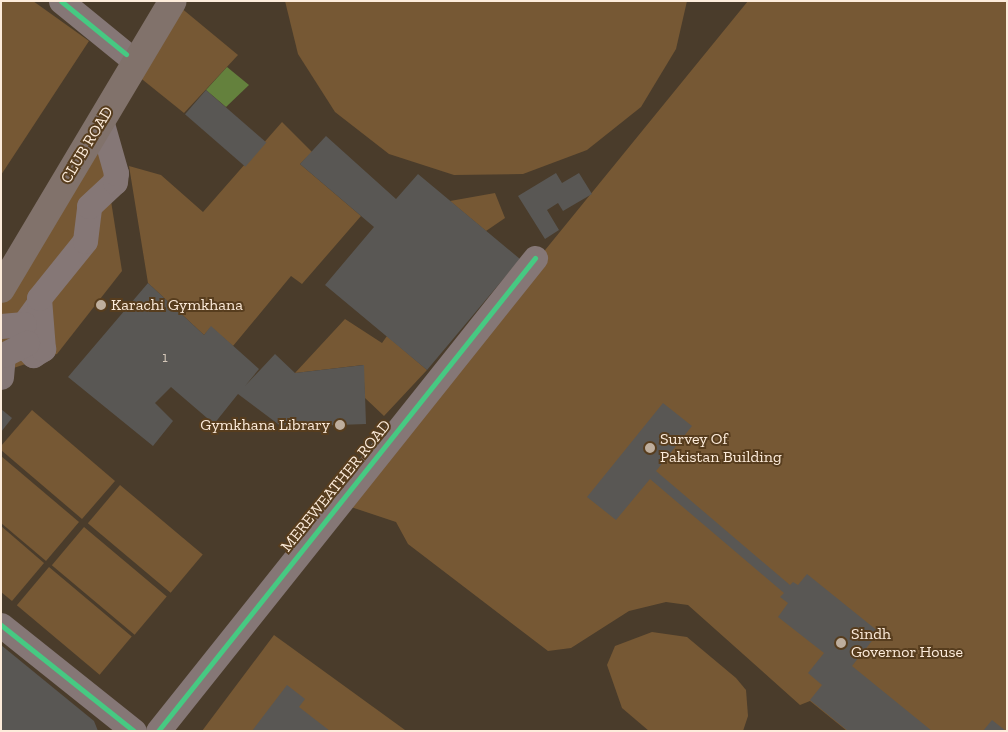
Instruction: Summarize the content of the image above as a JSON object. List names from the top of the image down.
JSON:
{
  "streets": {
    "highway": ["CLUB ROAD"],
    "street": ["MEREWEATHER ROAD"]
  },
  "places": [
    "Karachi Gymkhana",
    "Gymkhana Library",
    "Survey Of Pakistan Building",
    "Sindh Governor House"
  ],
  "house_numbers": ["1"]
}
